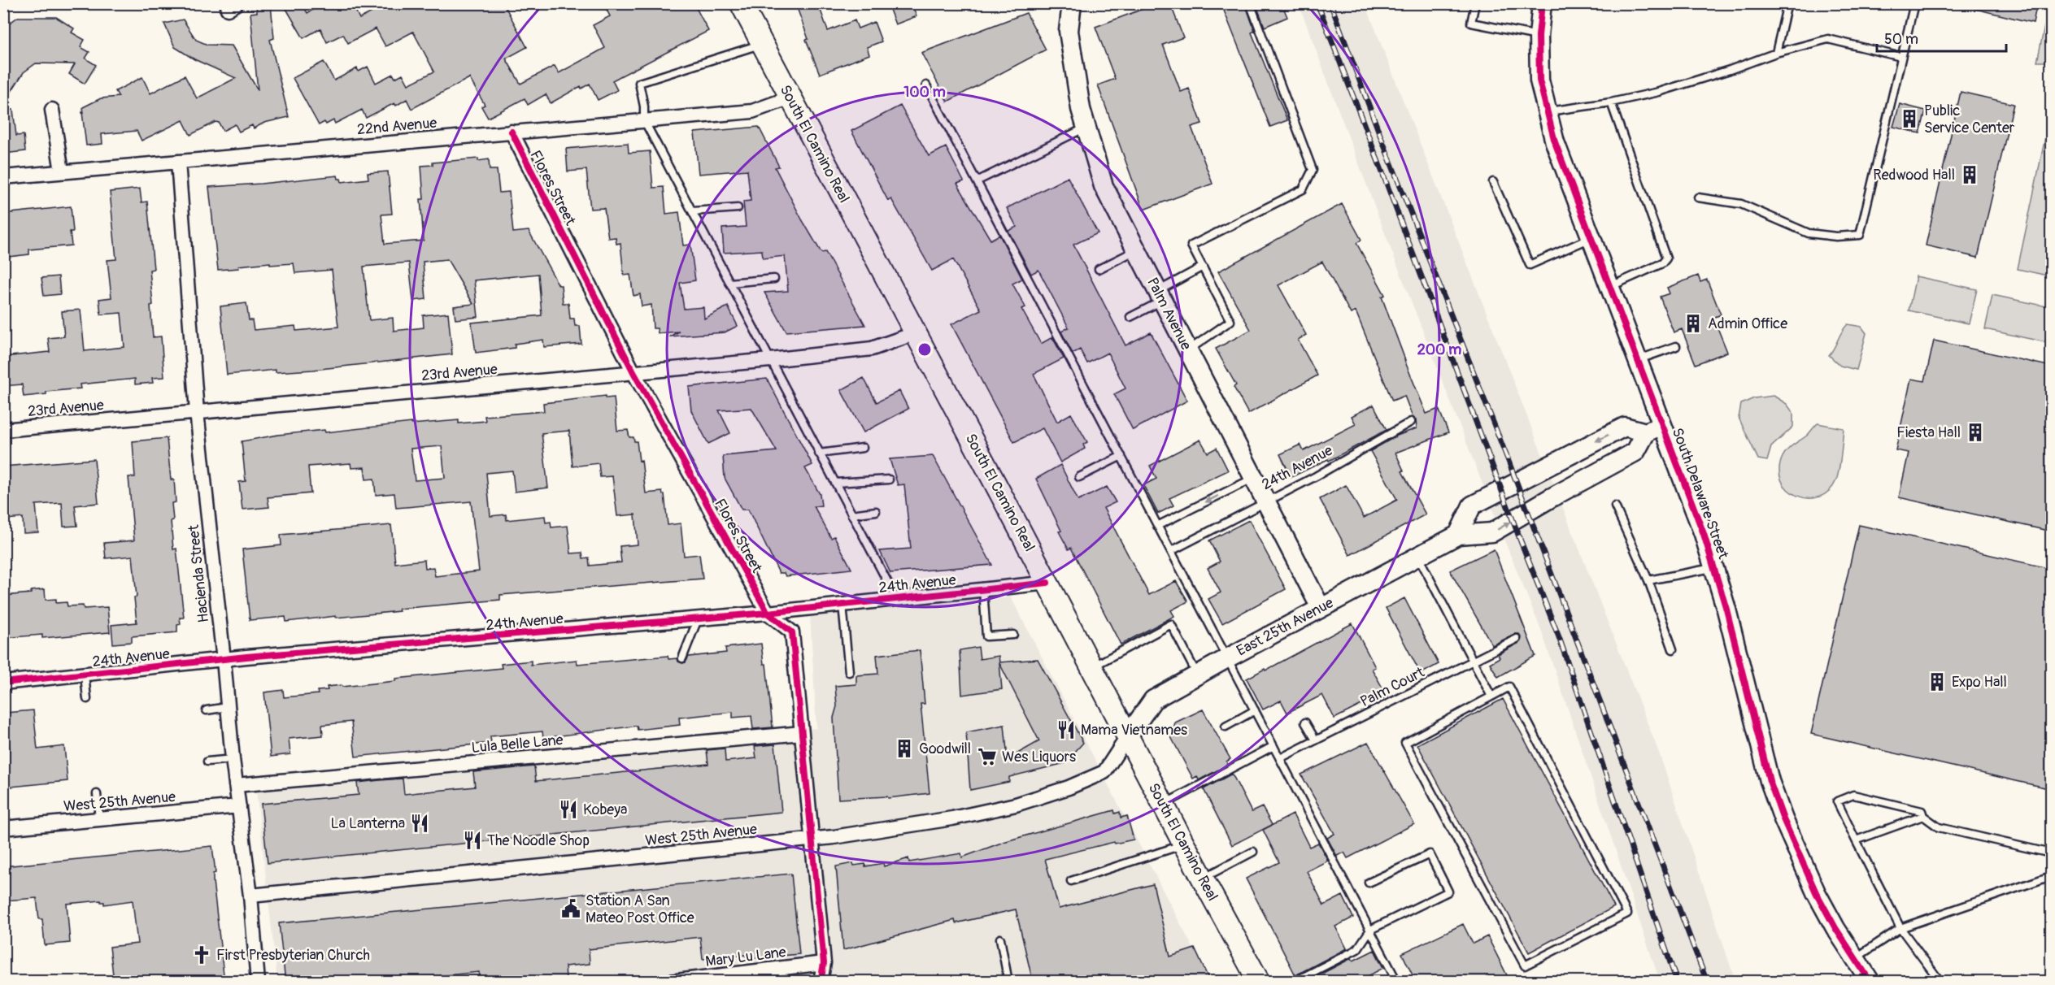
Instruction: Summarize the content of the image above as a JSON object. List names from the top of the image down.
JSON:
{
  "streets": {
    "main road": [
      "South El Camino Real",
      "Palm Avenue",
      "South Delaware Street",
      "East 25th Avenue"
    ],
    "street": [
      "22nd Avenue",
      "Flores Street",
      "23rd Avenue",
      "24th Avenue",
      "Hacienda Street",
      "Lula Belle Lane",
      "West 25th Avenue",
      "Mary Lu Lane"
    ],
    "lane": ["Palm Court"]
  },
  "crossings": [
    ["22nd Avenue", "South El Camino Real"],
    ["22nd Avenue", "Flores Street"],
    ["22nd Avenue", "Hacienda Street"],
    ["South El Camino Real", "23rd Avenue"],
    ["South El Camino Real", "24th Avenue"],
    ["South El Camino Real", "East 25th Avenue"],
    ["South El Camino Real", "West 25th Avenue"],
    ["Flores Street", "23rd Avenue"],
    ["Flores Street", "24th Avenue"],
    ["Flores Street", "Lula Belle Lane"],
    ["Flores Street", "West 25th Avenue"],
    ["Flores Street", "Mary Lu Lane"],
    ["Palm Avenue", "24th Avenue"],
    ["Palm Avenue", "East 25th Avenue"],
    ["23rd Avenue", "Hacienda Street"],
    ["24th Avenue", "Hacienda Street"],
    ["South Delaware Street", "East 25th Avenue"],
    ["Hacienda Street", "Lula Belle Lane"],
    ["Hacienda Street", "West 25th Avenue"],
    ["East 25th Avenue", "West 25th Avenue"]
  ],
  "places": {
    "building": [
      "Public Service Center",
      "Redwood Hall",
      "Admin Office",
      "Fiesta Hall",
      "Expo Hall",
      "Goodwill"
    ],
    "restaurant": [
      "Mama Vietnames",
      "Kobeya",
      "La Lanterna",
      "The Noodle Shop"
    ],
    "supermarket": ["Wes Liquors"],
    "public building": ["Station A San Mateo Post Office"],
    "church": ["First Presbyterian Church"]
  },
  "scale_bar": "50 m",
  "rings": ["100 m", "200 m"]
}
